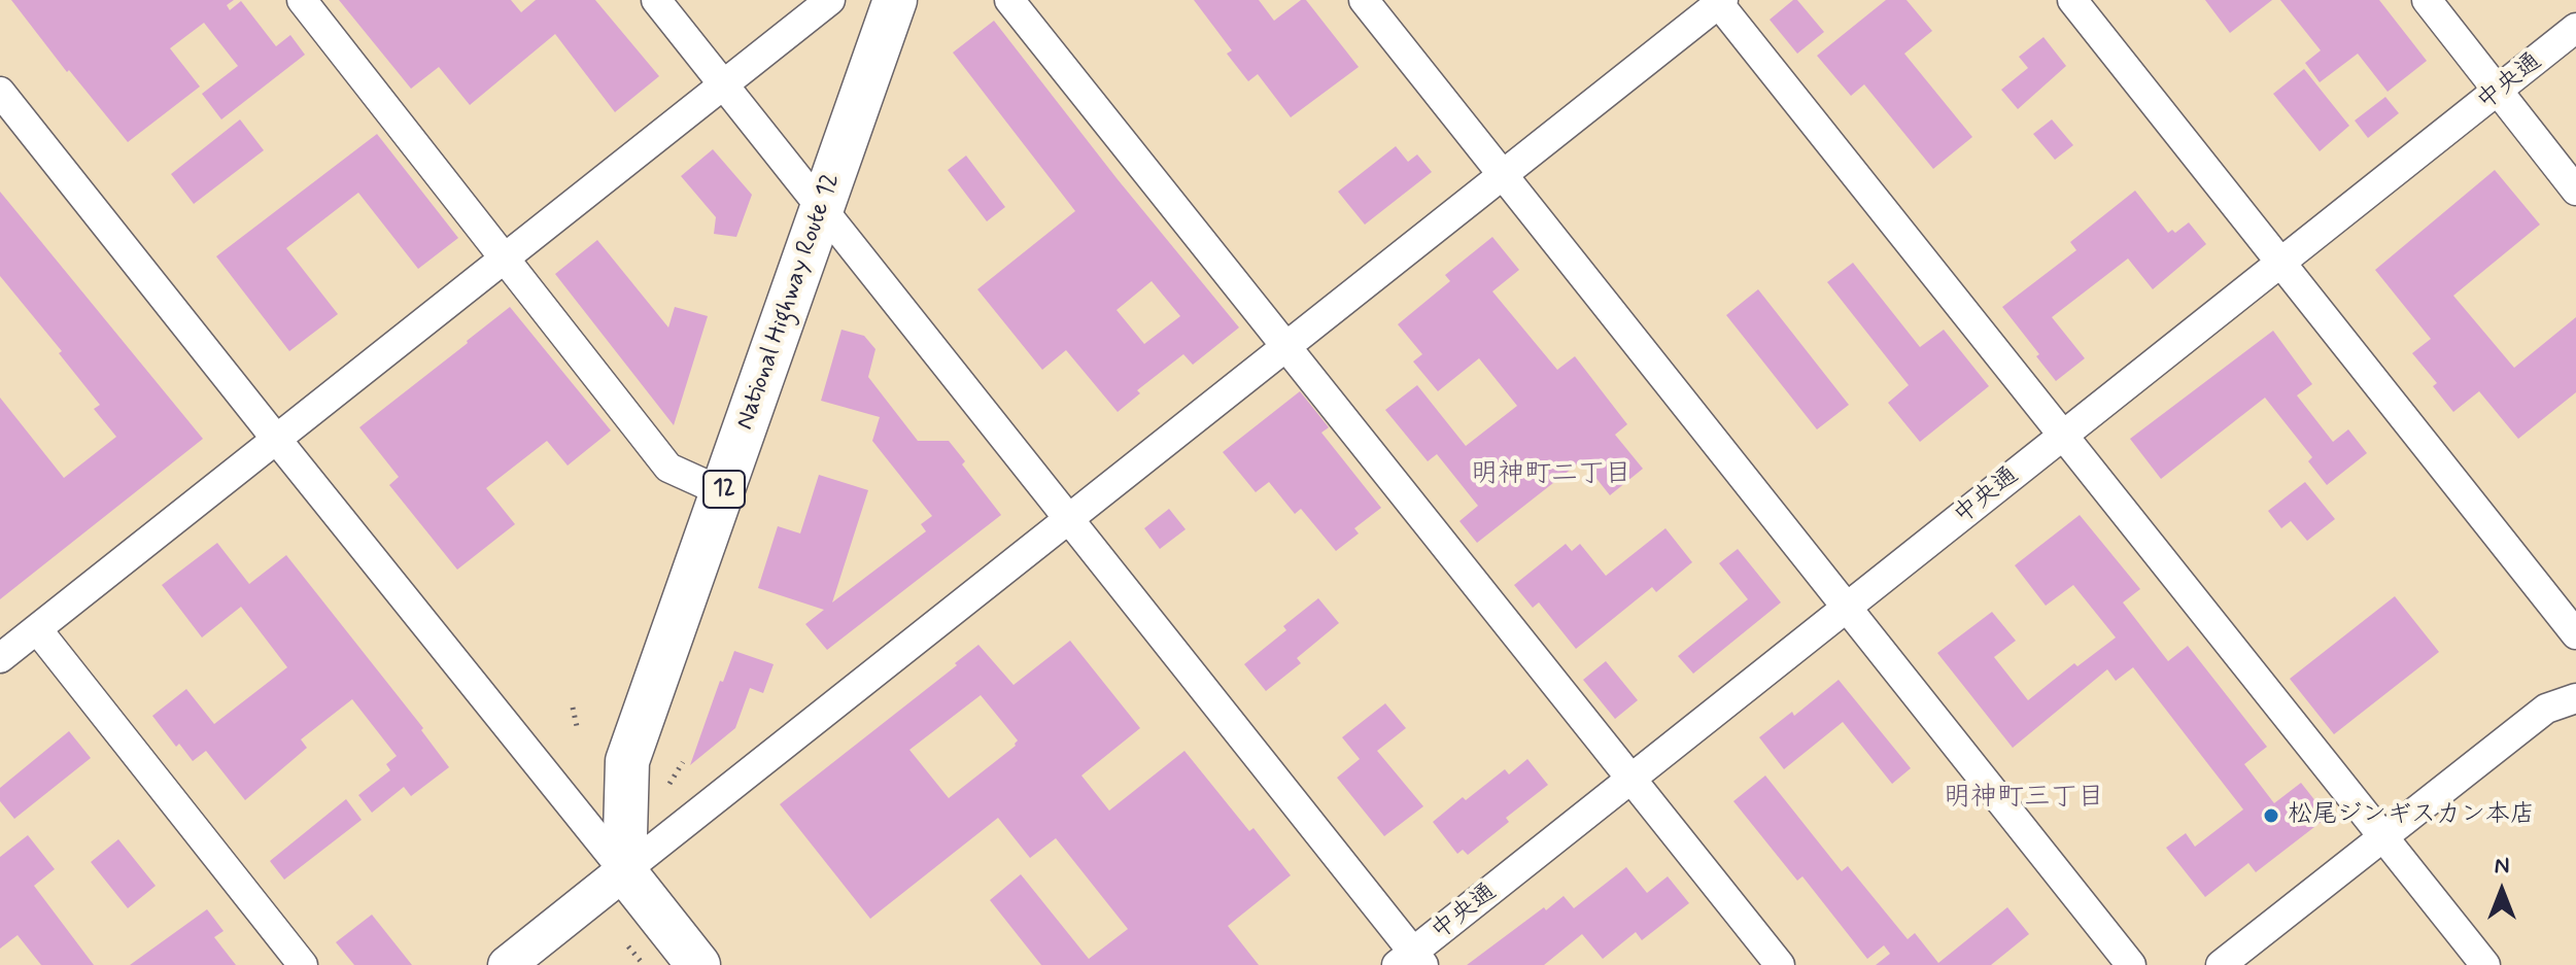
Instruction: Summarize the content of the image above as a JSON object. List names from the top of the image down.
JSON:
{
  "streets": {
    "highway": ["National Highway Route 12", "12"],
    "street": ["中央通"]
  },
  "districts": ["明神町二丁目", "明神町三丁目"],
  "places": ["松尾ジンギスカン本店"],
  "north": "top"
}
